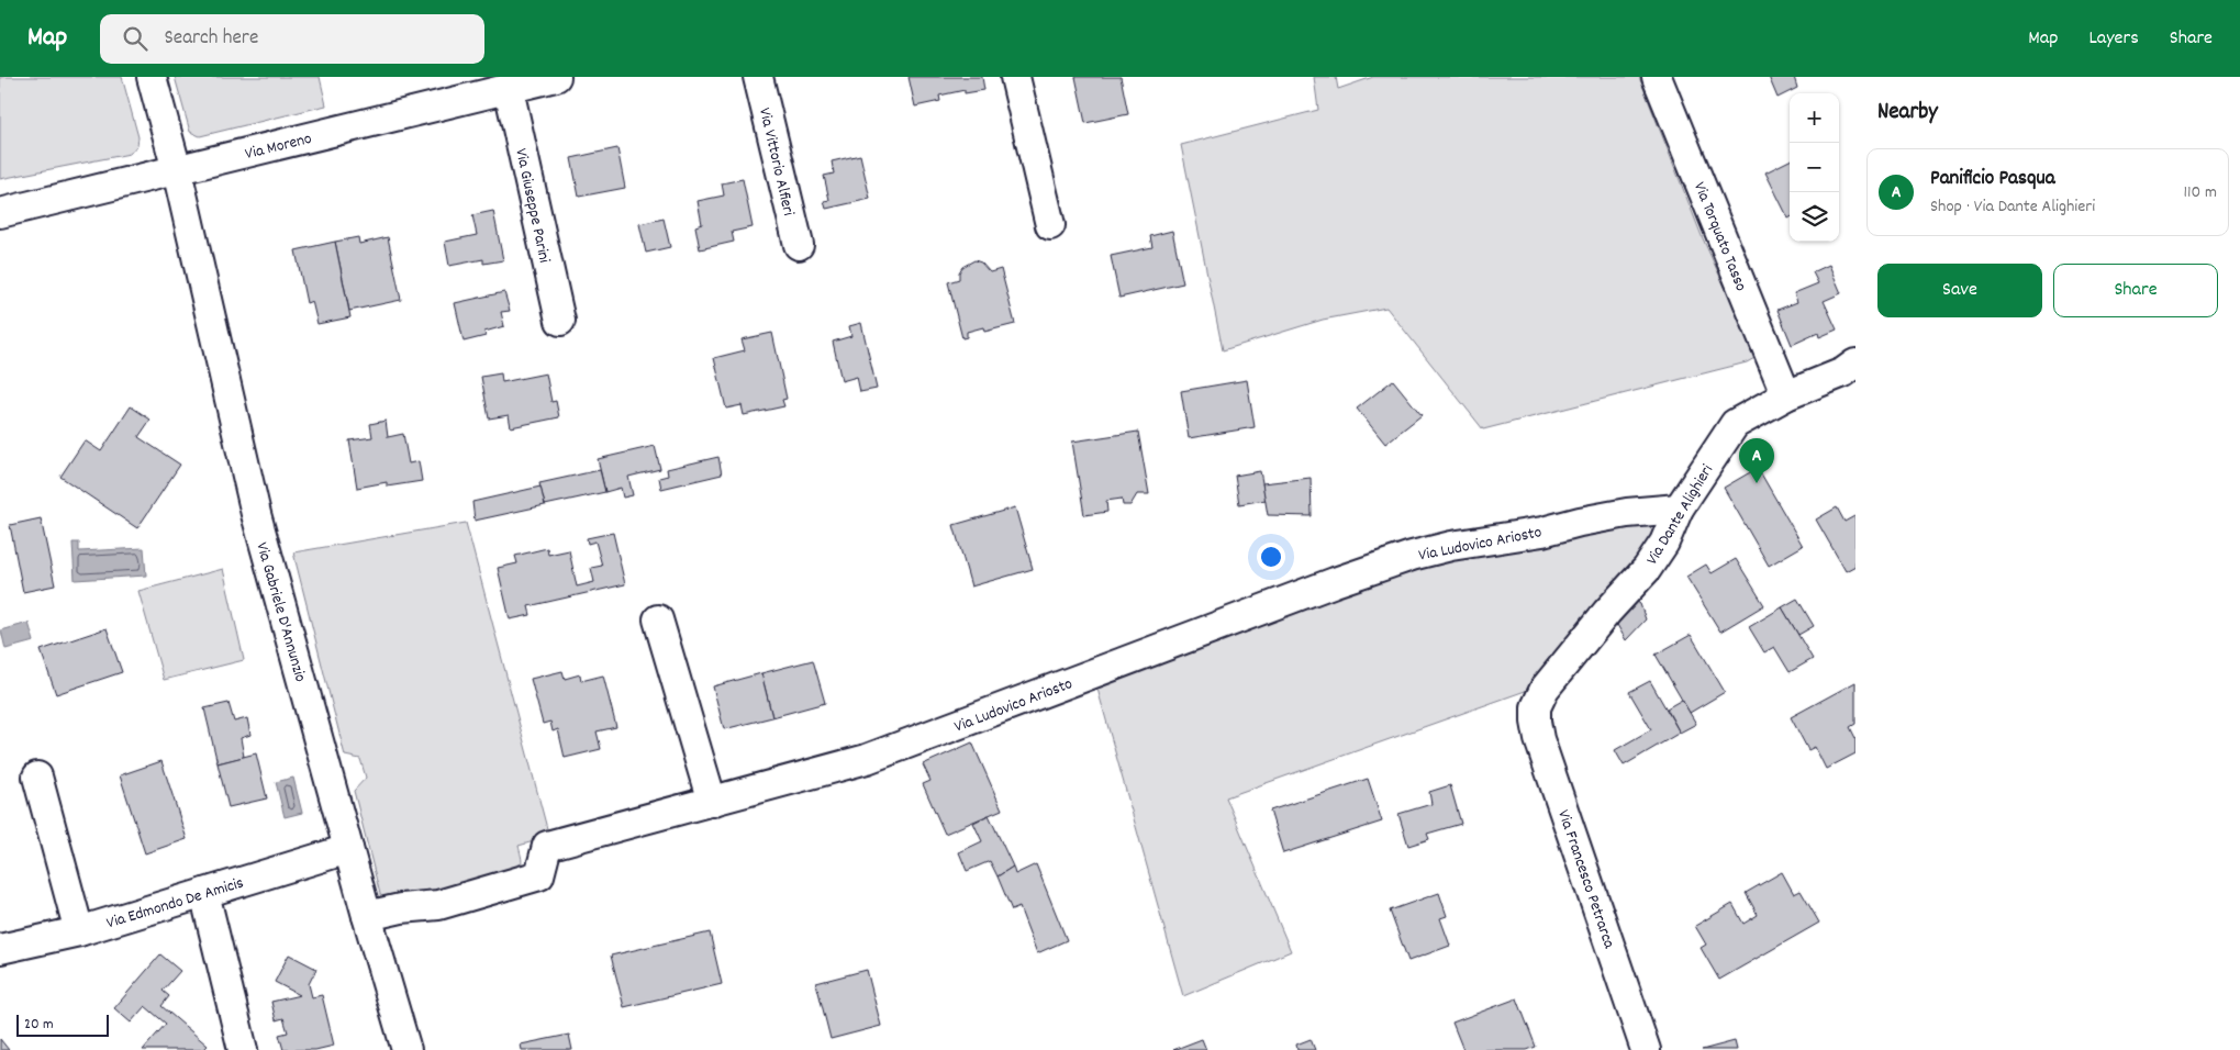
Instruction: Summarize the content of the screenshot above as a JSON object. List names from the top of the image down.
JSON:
{
  "streets": {
    "street": [
      "Via Moreno",
      "Via Vittorio Alfieri",
      "Via Giuseppe Parini",
      "Via Torquato Tasso",
      "Via Dante Alighieri",
      "Via Ludovico Ariosto",
      "Via Gabriele D'Annunzio",
      "Via Francesco Petrarca",
      "Via Edmondo De Amicis"
    ]
  },
  "crossings": [
    ["Via Moreno", "Via Giuseppe Parini"],
    ["Via Moreno", "Via Gabriele D'Annunzio"],
    ["Via Torquato Tasso", "Via Dante Alighieri"],
    ["Via Dante Alighieri", "Via Ludovico Ariosto"],
    ["Via Dante Alighieri", "Via Francesco Petrarca"],
    ["Via Ludovico Ariosto", "Via Gabriele D'Annunzio"],
    ["Via Gabriele D'Annunzio", "Via Edmondo De Amicis"]
  ],
  "scale_bar": "20 m",
  "page": {
    "header": "Map",
    "search": "Search here",
    "nav": ["Map", "Layers", "Share"],
    "heading": "Nearby",
    "map_buttons": ["+", "−"],
    "list": [
      {
        "mark": "A",
        "name": "Panificio Pasqua",
        "note": "Shop · Via Dante Alighieri",
        "value": "110 m"
      }
    ],
    "buttons": ["Save", "Share"],
    "pins": "A",
    "scale": "20 m"
  }
}
